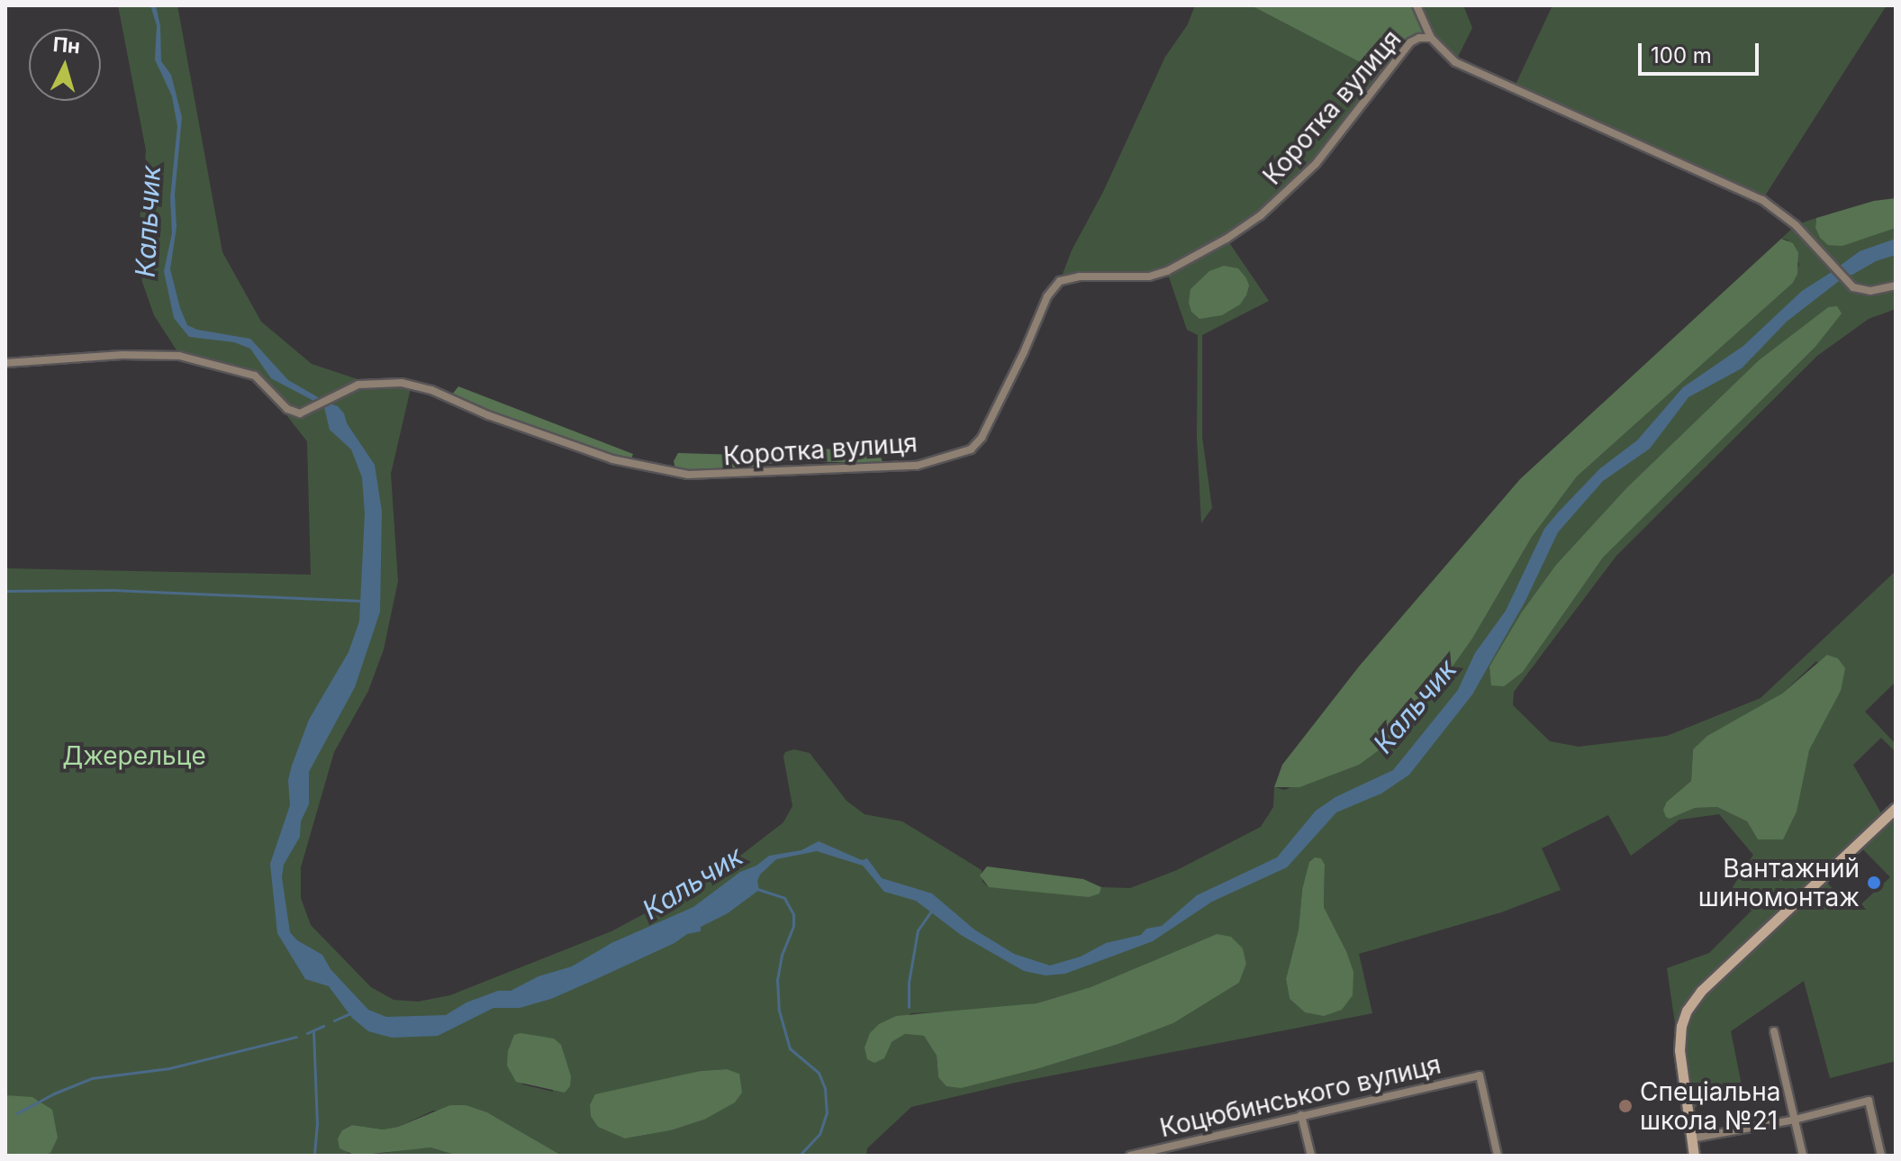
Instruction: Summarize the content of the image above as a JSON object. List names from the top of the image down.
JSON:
{
  "streets": {
    "street": ["Коротка вулиця", "Коцюбинського вулиця"]
  },
  "water": ["Кальчик"],
  "parks": ["Джерельце"],
  "places": ["Вантажний шиномонтаж", "Спеціальна школа №21"],
  "scale_bar": "100 m",
  "north": "top"
}
